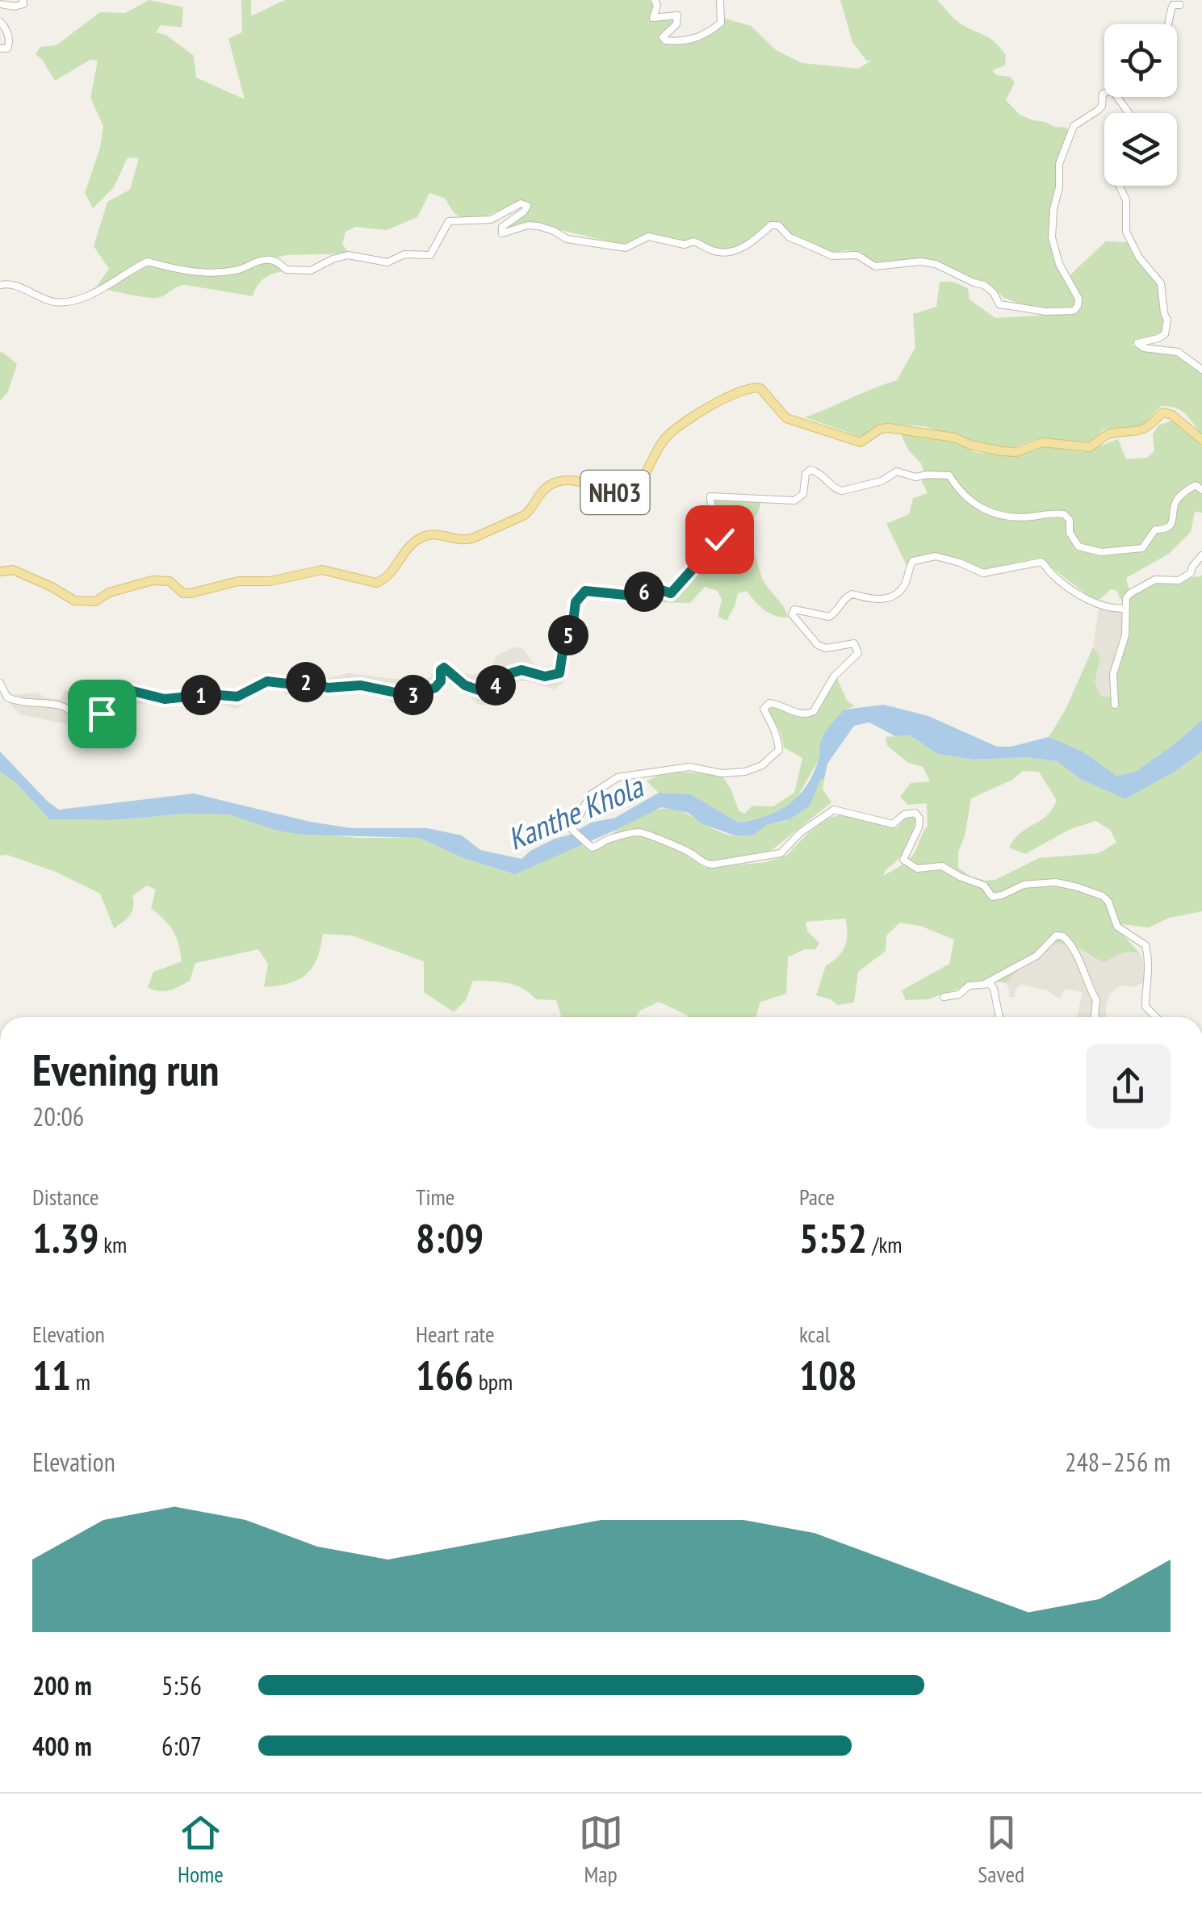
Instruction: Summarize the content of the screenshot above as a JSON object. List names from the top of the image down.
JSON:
{
  "streets": {
    "main road": ["NH03"]
  },
  "water": ["Kanthe Khola"],
  "page": {
    "pins": [
      "6",
      "5",
      "2",
      "4",
      "1",
      "3"
    ],
    "heading": ["Evening run", "20:06"],
    "stats": [
      ["Distance", "1.39 km"],
      ["Time", "8:09"],
      ["Pace", "5:52 /km"],
      ["Elevation", "11 m"],
      ["Heart rate", "166 bpm"],
      ["kcal", "108"]
    ],
    "chart": ["Elevation", "248–256 m"],
    "list": [
      {
        "name": "200 m",
        "note": "5:56"
      },
      {
        "name": "400 m",
        "note": "6:07"
      }
    ],
    "tabs": ["Home", "Map", "Saved"]
  }
}
